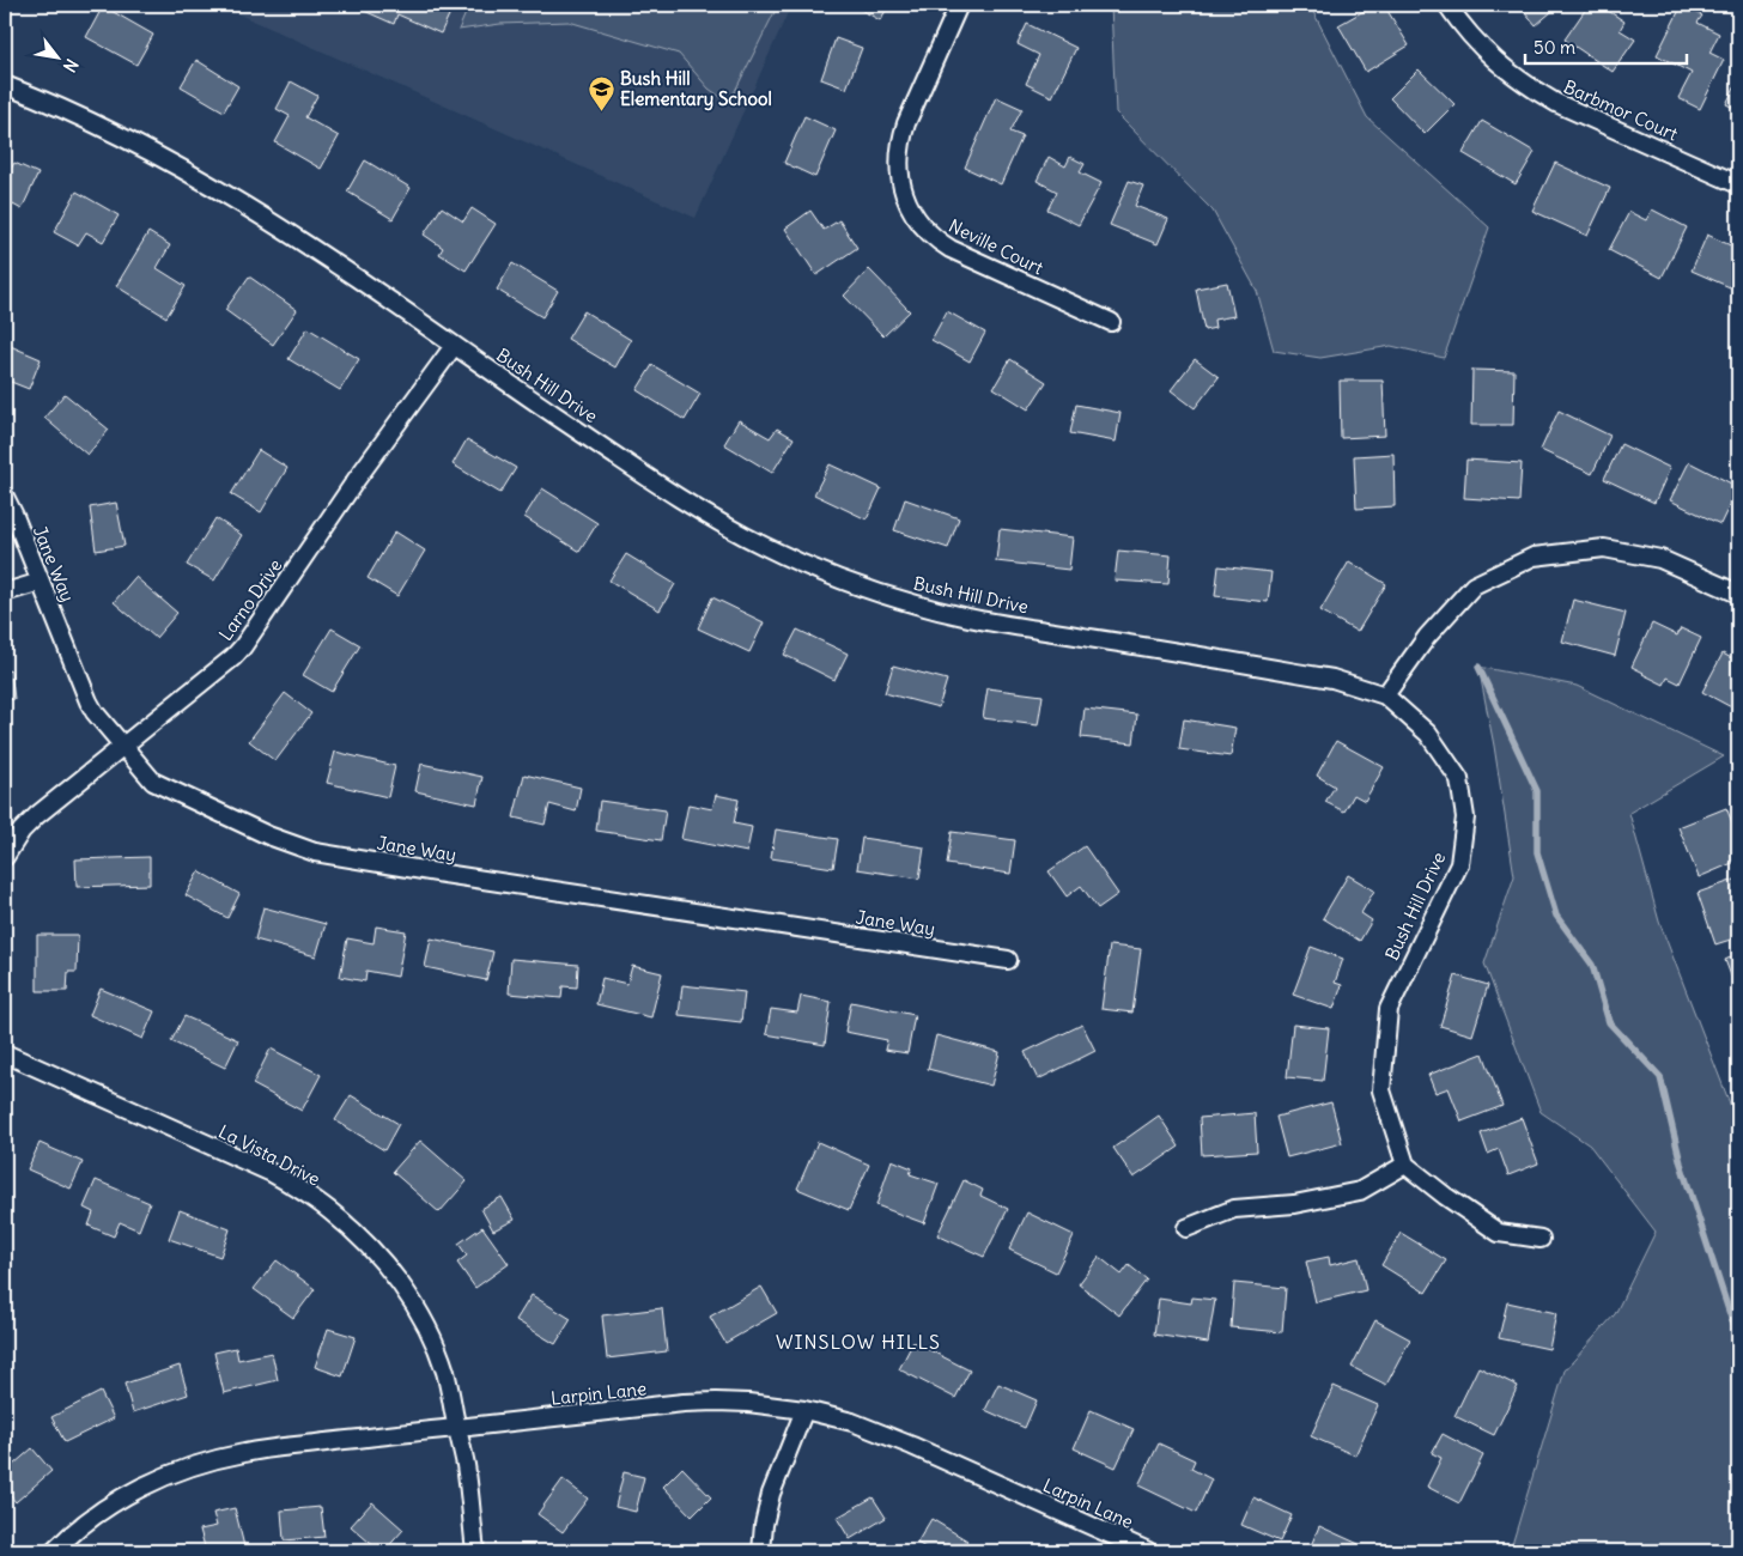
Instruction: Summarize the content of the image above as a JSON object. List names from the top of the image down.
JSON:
{
  "streets": {
    "street": [
      "Barbmor Court",
      "Neville Court",
      "Bush Hill Drive",
      "Jane Way",
      "Larno Drive",
      "La Vista Drive",
      "Larpin Lane"
    ]
  },
  "crossings": [
    ["Bush Hill Drive", "Larno Drive"],
    ["Jane Way", "Larno Drive"],
    ["La Vista Drive", "Larpin Lane"]
  ],
  "districts": ["WINSLOW HILLS"],
  "places": {
    "school or university": ["Bush Hill Elementary School"]
  },
  "scale_bar": "50 m",
  "north": "bottom right"
}
